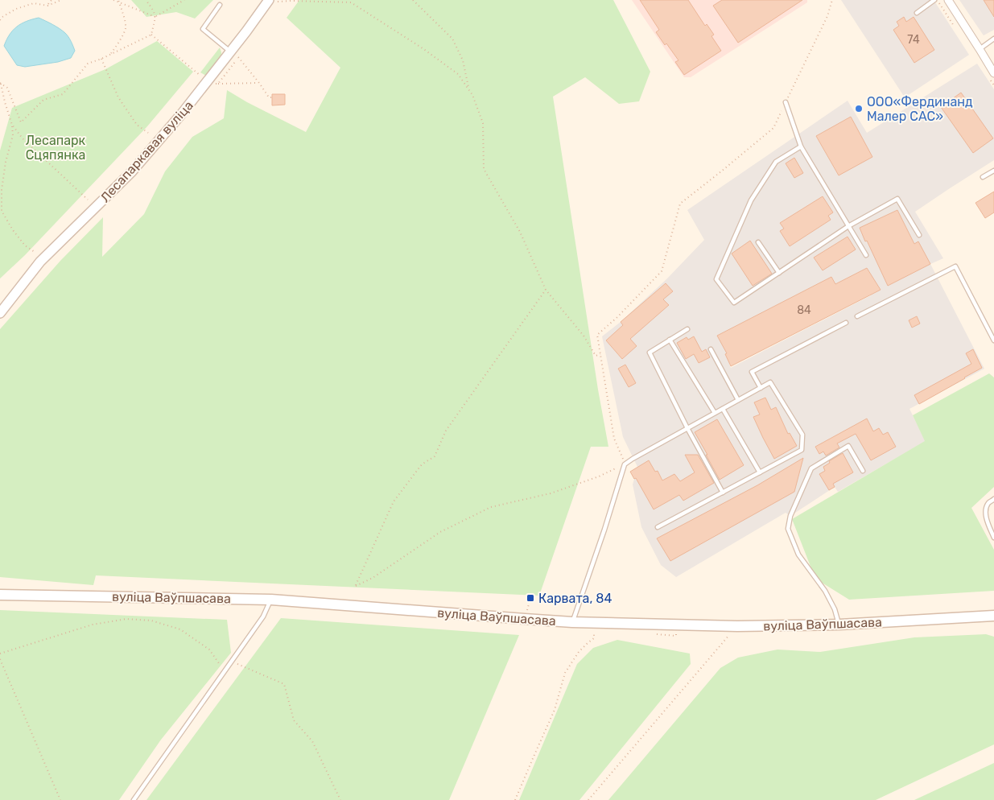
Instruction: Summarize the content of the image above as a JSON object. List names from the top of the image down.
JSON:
{
  "streets": {
    "main road": ["вуліца Ваўпшасава"],
    "street": ["Лесапаркавая вуліца"]
  },
  "parks": ["Лесапарк Сцяпянка"],
  "places": {
    "other": ["ООО«Фердинанд Малер САС»"],
    "transit": ["Карвата, 84"]
  },
  "house_numbers": ["74", "84"]
}
